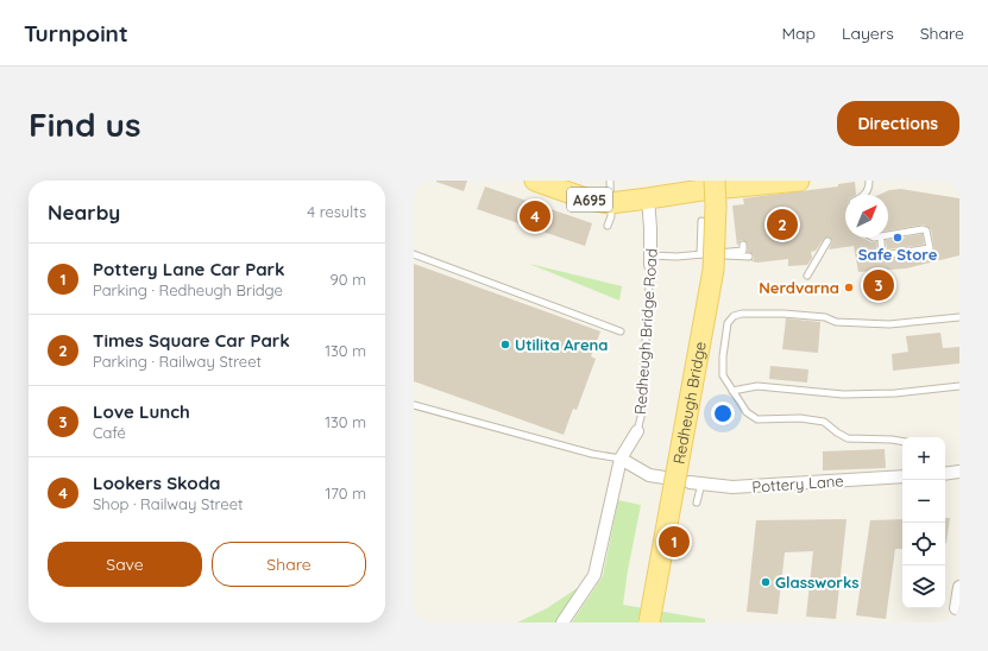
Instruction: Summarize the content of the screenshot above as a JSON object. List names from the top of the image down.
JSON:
{
  "streets": {
    "main road": ["A695", "Redheugh Bridge"],
    "street": ["Redheugh Bridge Road", "Pottery Lane"]
  },
  "crossings": [
    ["A695", "Redheugh Bridge Road"]
  ],
  "places": [
    "Safe Store",
    "Nerdvarna",
    "Utilita Arena",
    "Glassworks"
  ],
  "north": "top right",
  "page": {
    "header": "Turnpoint",
    "nav": ["Map", "Layers", "Share"],
    "buttons": [
      "Directions",
      ["Save", "Share"]
    ],
    "title": "Find us",
    "heading": ["Nearby", "4 results"],
    "pins": [
      "4",
      "2",
      "3",
      "1"
    ],
    "list": [
      {
        "mark": "1",
        "name": "Pottery Lane Car Park",
        "note": "Parking · Redheugh Bridge",
        "value": "90 m"
      },
      {
        "mark": "2",
        "name": "Times Square Car Park",
        "note": "Parking · Railway Street",
        "value": "130 m"
      },
      {
        "mark": "3",
        "name": "Love Lunch",
        "note": "Café",
        "value": "130 m"
      },
      {
        "mark": "4",
        "name": "Lookers Skoda",
        "note": "Shop · Railway Street",
        "value": "170 m"
      }
    ],
    "map_buttons": ["+", "−"]
  }
}
